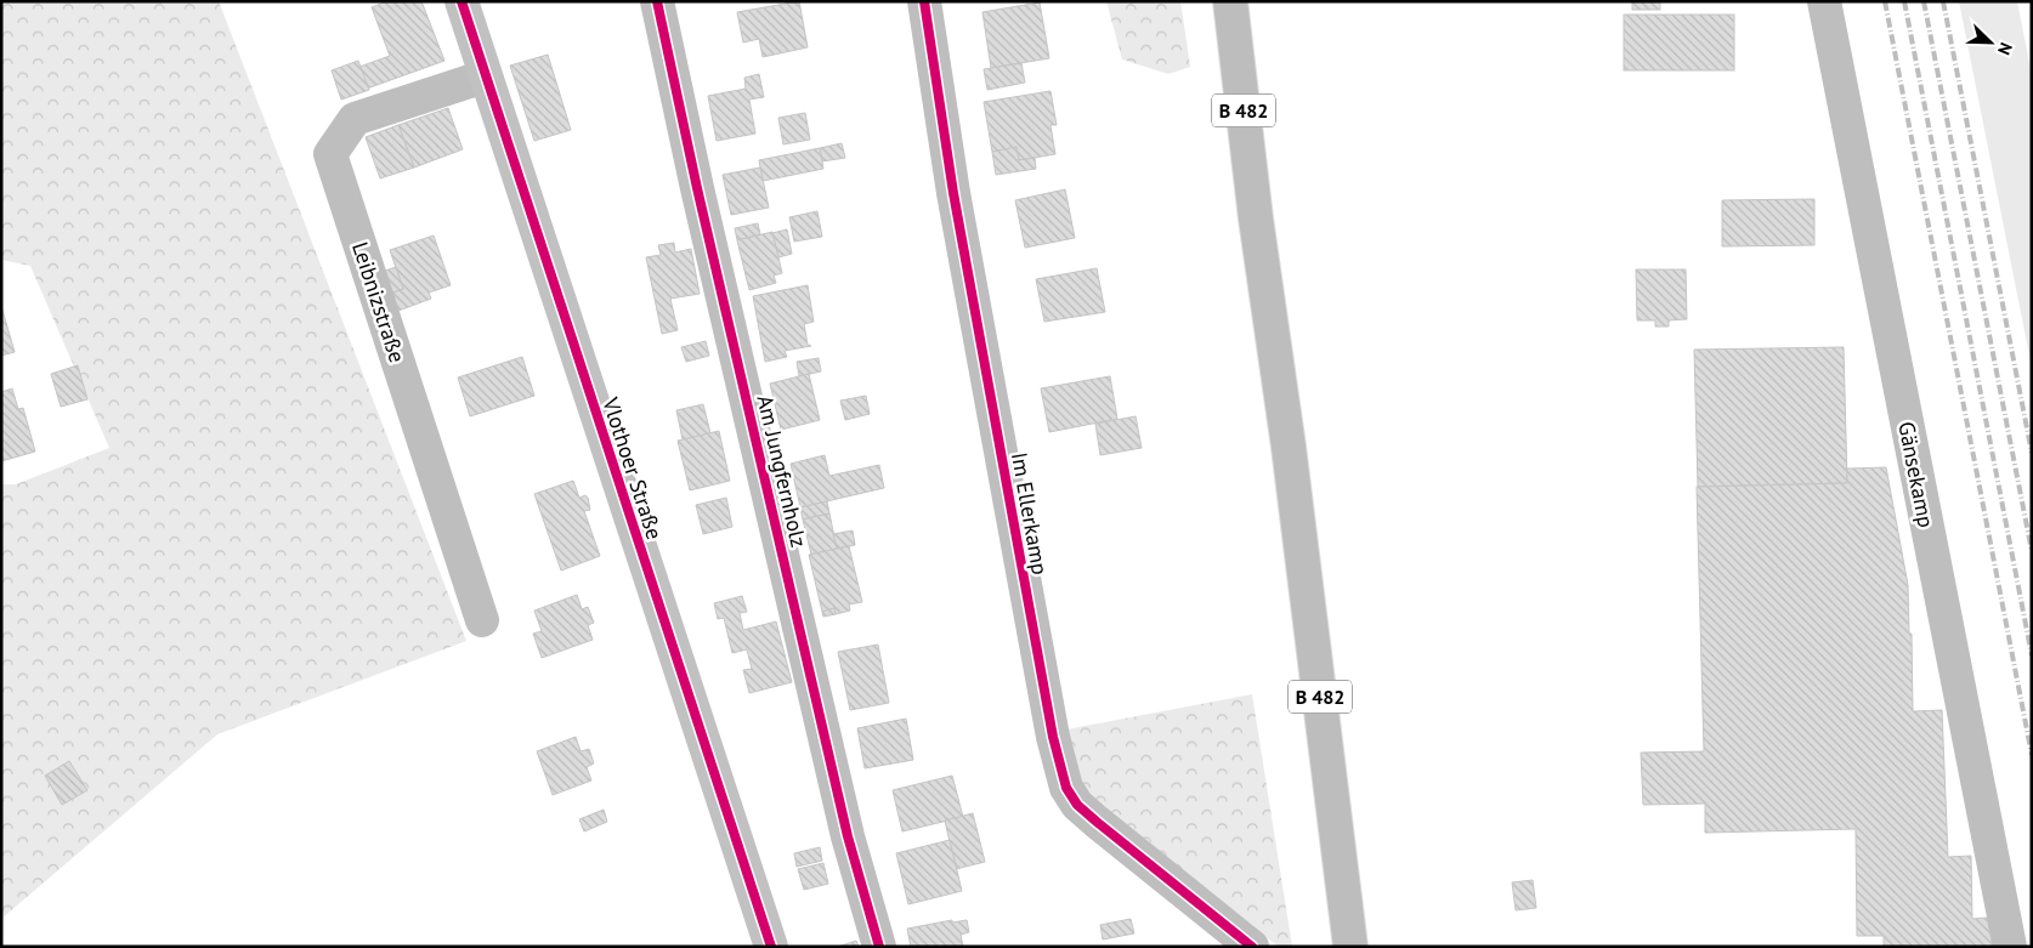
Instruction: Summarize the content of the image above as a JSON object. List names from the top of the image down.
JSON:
{
  "streets": {
    "main road": ["B 482"],
    "street": [
      "Leibnizstraße",
      "Vlothoer Straße",
      "Am Jungfernholz",
      "Gänsekamp",
      "Im Ellerkamp"
    ]
  },
  "crossings": [
    ["Leibnizstraße", "Vlothoer Straße"]
  ],
  "north": "bottom right"
}
